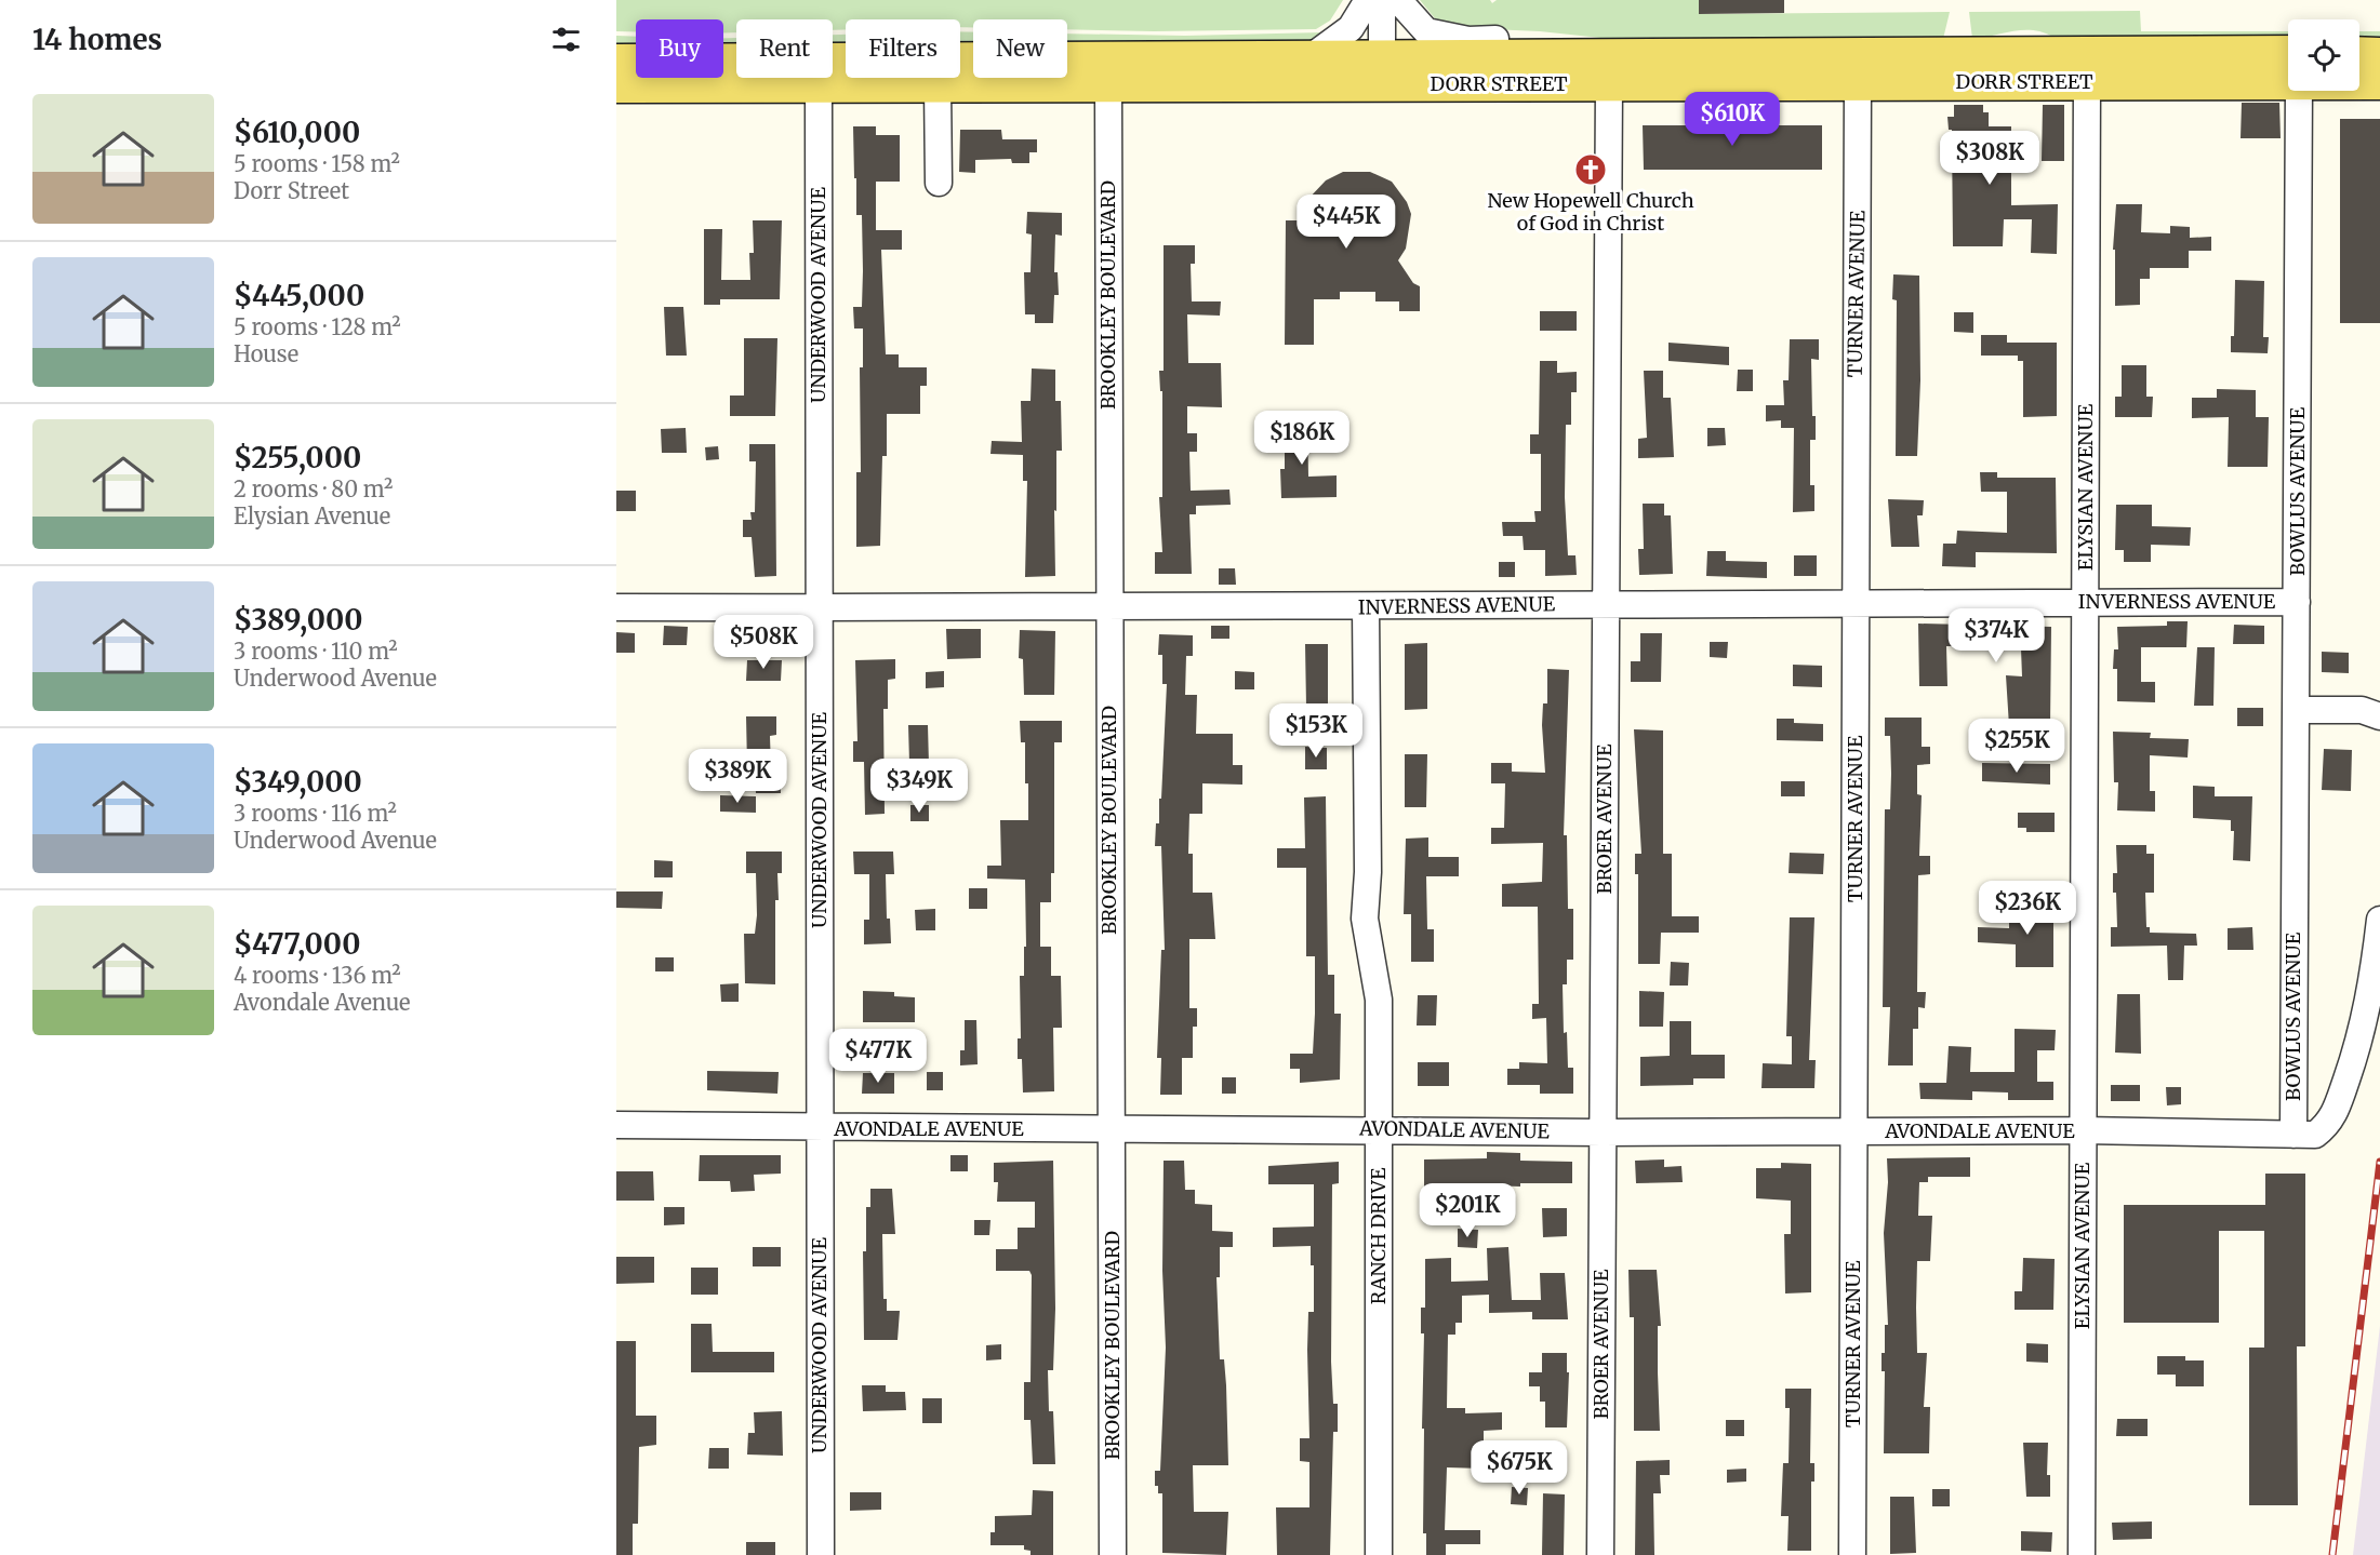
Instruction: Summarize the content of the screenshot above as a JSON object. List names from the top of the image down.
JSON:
{
  "streets": {
    "main road": ["DORR STREET"],
    "street": [
      "TURNER AVENUE",
      "UNDERWOOD AVENUE",
      "BROOKLEY BOULEVARD",
      "ELYSIAN AVENUE",
      "BOWLUS AVENUE",
      "INVERNESS AVENUE",
      "BROER AVENUE",
      "AVONDALE AVENUE",
      "RANCH DRIVE"
    ]
  },
  "crossings": [
    ["DORR STREET", "TURNER AVENUE"],
    ["DORR STREET", "UNDERWOOD AVENUE"],
    ["DORR STREET", "BROOKLEY BOULEVARD"],
    ["DORR STREET", "ELYSIAN AVENUE"],
    ["DORR STREET", "BROER AVENUE"],
    ["TURNER AVENUE", "INVERNESS AVENUE"],
    ["TURNER AVENUE", "AVONDALE AVENUE"],
    ["UNDERWOOD AVENUE", "INVERNESS AVENUE"],
    ["UNDERWOOD AVENUE", "AVONDALE AVENUE"],
    ["BROOKLEY BOULEVARD", "INVERNESS AVENUE"],
    ["BROOKLEY BOULEVARD", "AVONDALE AVENUE"],
    ["ELYSIAN AVENUE", "INVERNESS AVENUE"],
    ["ELYSIAN AVENUE", "AVONDALE AVENUE"],
    ["BOWLUS AVENUE", "INVERNESS AVENUE"],
    ["BOWLUS AVENUE", "AVONDALE AVENUE"],
    ["INVERNESS AVENUE", "BROER AVENUE"],
    ["INVERNESS AVENUE", "RANCH DRIVE"],
    ["BROER AVENUE", "AVONDALE AVENUE"],
    ["AVONDALE AVENUE", "RANCH DRIVE"]
  ],
  "places": {
    "church": ["New Hopewell Church of God in Christ"]
  },
  "page": {
    "heading": "14 homes",
    "chip": [
      "Buy",
      "Rent",
      "Filters",
      "New"
    ],
    "list": [
      {
        "name": "$610,000",
        "note": "5 rooms · 158 m² · Dorr Street"
      },
      {
        "name": "$445,000",
        "note": "5 rooms · 128 m² · House"
      },
      {
        "name": "$255,000",
        "note": "2 rooms · 80 m² · Elysian Avenue"
      },
      {
        "name": "$389,000",
        "note": "3 rooms · 110 m² · Underwood Avenue"
      },
      {
        "name": "$349,000",
        "note": "3 rooms · 116 m² · Underwood Avenue"
      },
      {
        "name": "$477,000",
        "note": "4 rooms · 136 m² · Avondale Avenue"
      }
    ],
    "price": [
      "$610K",
      "$308K",
      "$445K",
      "$186K",
      "$374K",
      "$508K",
      "$153K",
      "$255K",
      "$389K",
      "$349K",
      "$236K",
      "$477K",
      "$201K",
      "$675K"
    ]
  }
}
